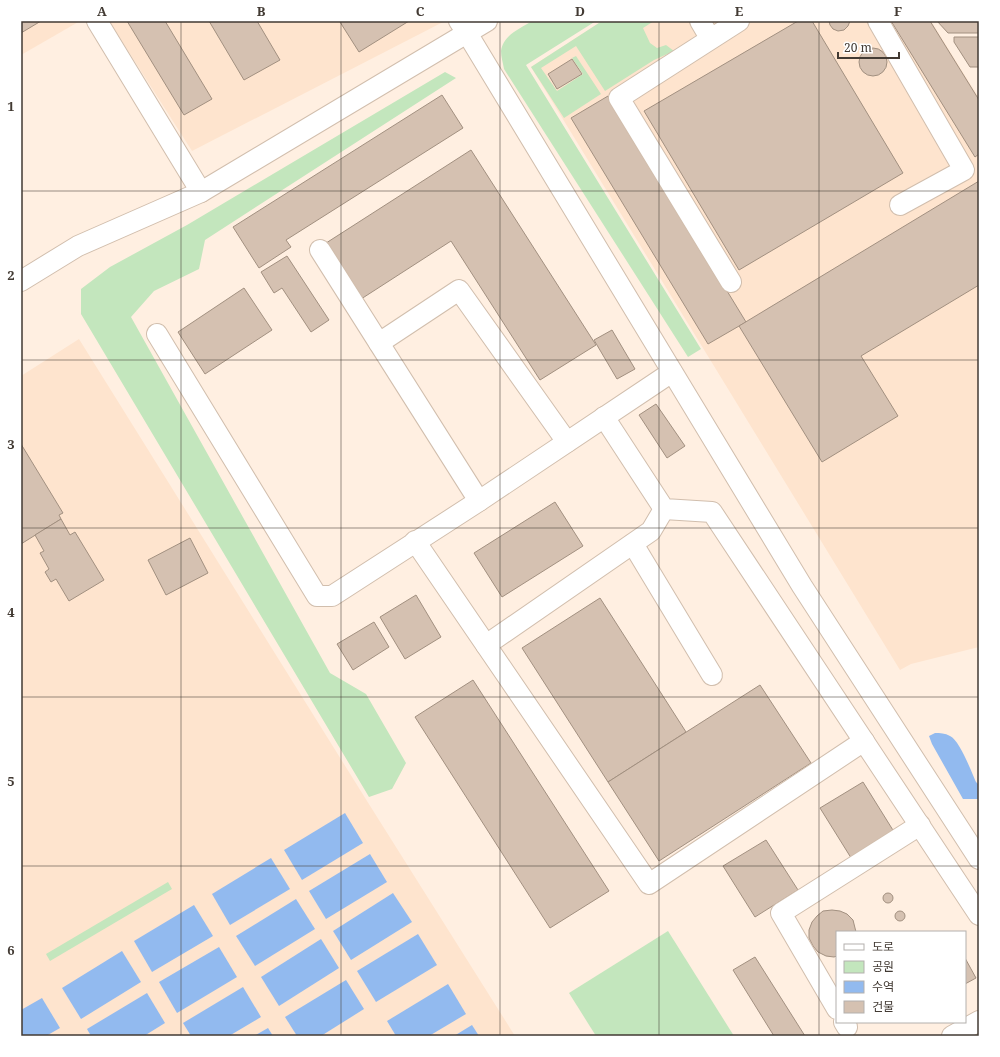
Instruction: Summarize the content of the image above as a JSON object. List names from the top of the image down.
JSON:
{
  "legend": [
    "도로",
    "공원",
    "수역",
    "건물"
  ],
  "scale_bar": "20 m",
  "grid": {
    "columns": [
      "A",
      "B",
      "C",
      "D",
      "E",
      "F"
    ],
    "rows": [
      "1",
      "2",
      "3",
      "4",
      "5",
      "6"
    ]
  }
}
